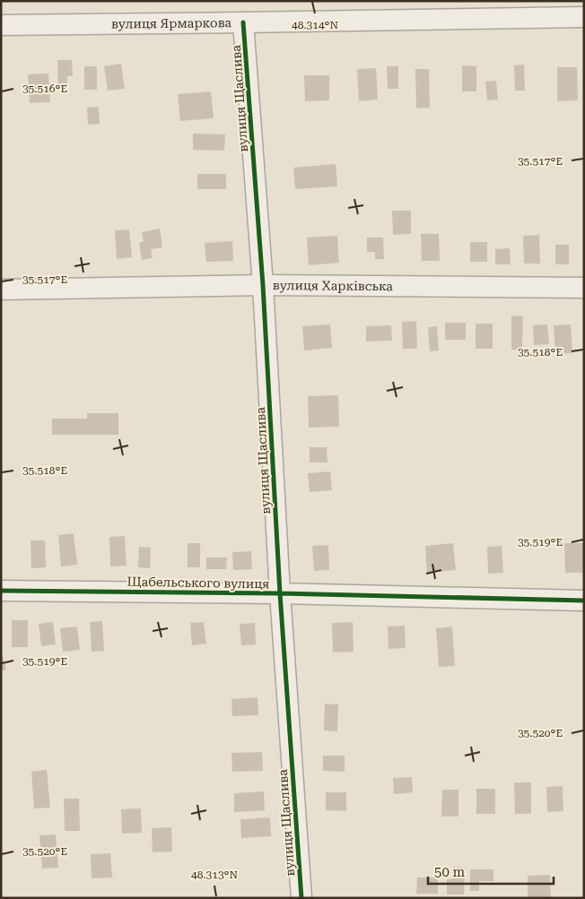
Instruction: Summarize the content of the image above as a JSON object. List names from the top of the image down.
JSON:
{
  "streets": {
    "street": [
      "вулиця Ярмаркова",
      "вулиця Щаслива",
      "вулиця Харківська",
      "Щабельського вулиця"
    ]
  },
  "crossings": [
    ["вулиця Ярмаркова", "вулиця Щаслива"],
    ["вулиця Щаслива", "вулиця Харківська"],
    ["вулиця Щаслива", "Щабельського вулиця"]
  ],
  "scale_bar": "50 m",
  "coordinates": [
    "48.314°N",
    "35.516°E",
    "35.517°E",
    "35.518°E",
    "35.519°E",
    "35.520°E",
    "48.313°N"
  ]
}
